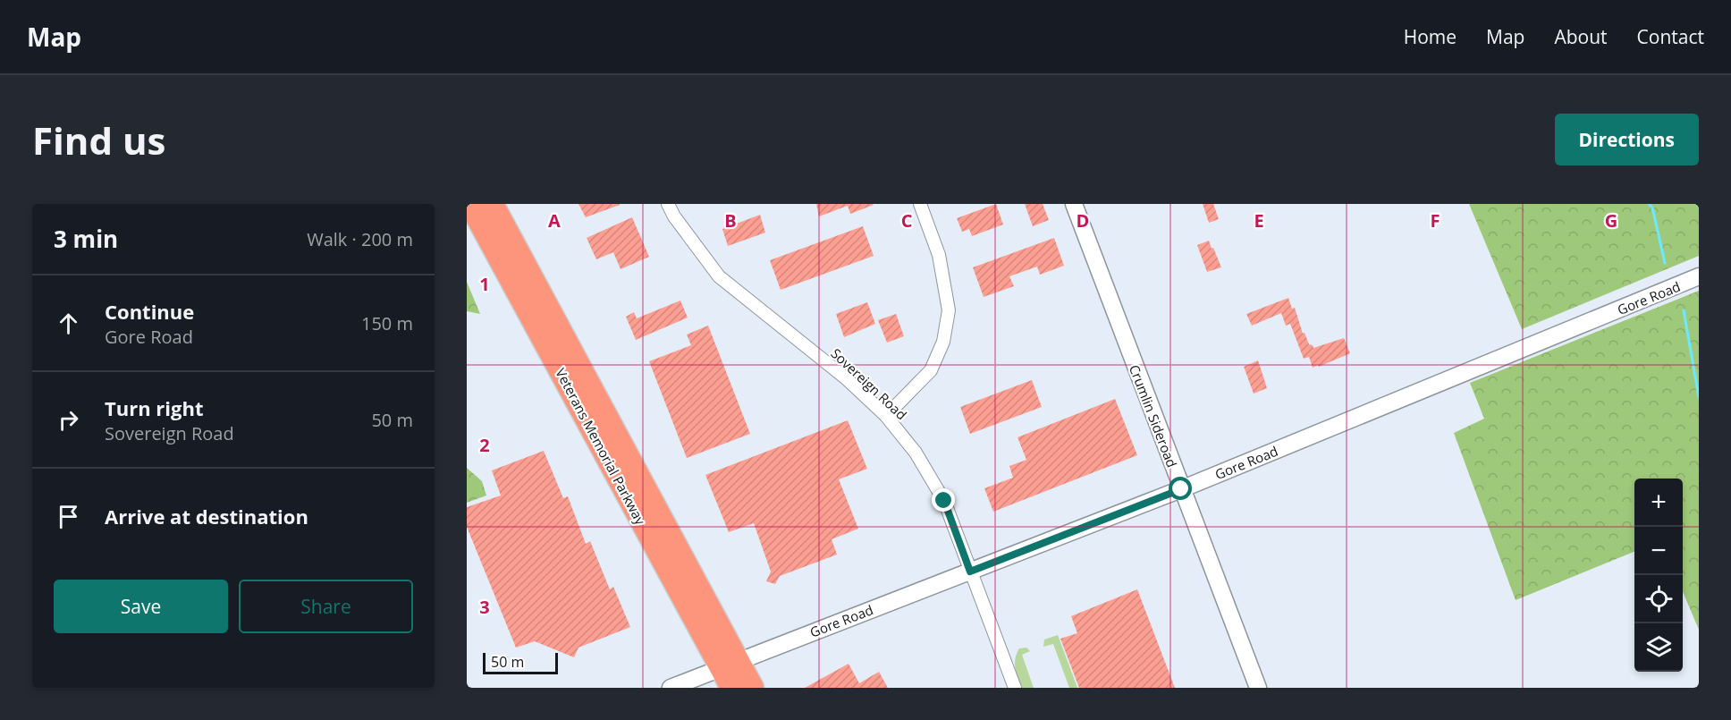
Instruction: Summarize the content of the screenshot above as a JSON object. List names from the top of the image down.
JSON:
{
  "streets": {
    "highway": ["Veterans Memorial Parkway"],
    "main road": ["Gore Road", "Crumlin Sideroad"],
    "street": ["Sovereign Road"]
  },
  "crossings": [
    ["Gore Road", "Sovereign Road"],
    ["Gore Road", "Crumlin Sideroad"],
    ["Gore Road", "Veterans Memorial Parkway"]
  ],
  "scale_bar": "50 m",
  "page": {
    "header": "Map",
    "nav": [
      "Home",
      "Map",
      "About",
      "Contact"
    ],
    "buttons": [
      "Directions",
      ["Save", "Share"]
    ],
    "title": "Find us",
    "heading": ["3 min", "Walk · 200 m"],
    "list": [
      ["Continue", "Gore Road", "150 m"],
      ["Turn right", "Sovereign Road", "50 m"],
      "Arrive at destination"
    ],
    "map_buttons": ["+", "−"],
    "scale": "50 m"
  },
  "grid": {
    "columns": [
      "A",
      "B",
      "C",
      "D",
      "E",
      "F",
      "G"
    ],
    "rows": ["1", "2", "3"]
  }
}
